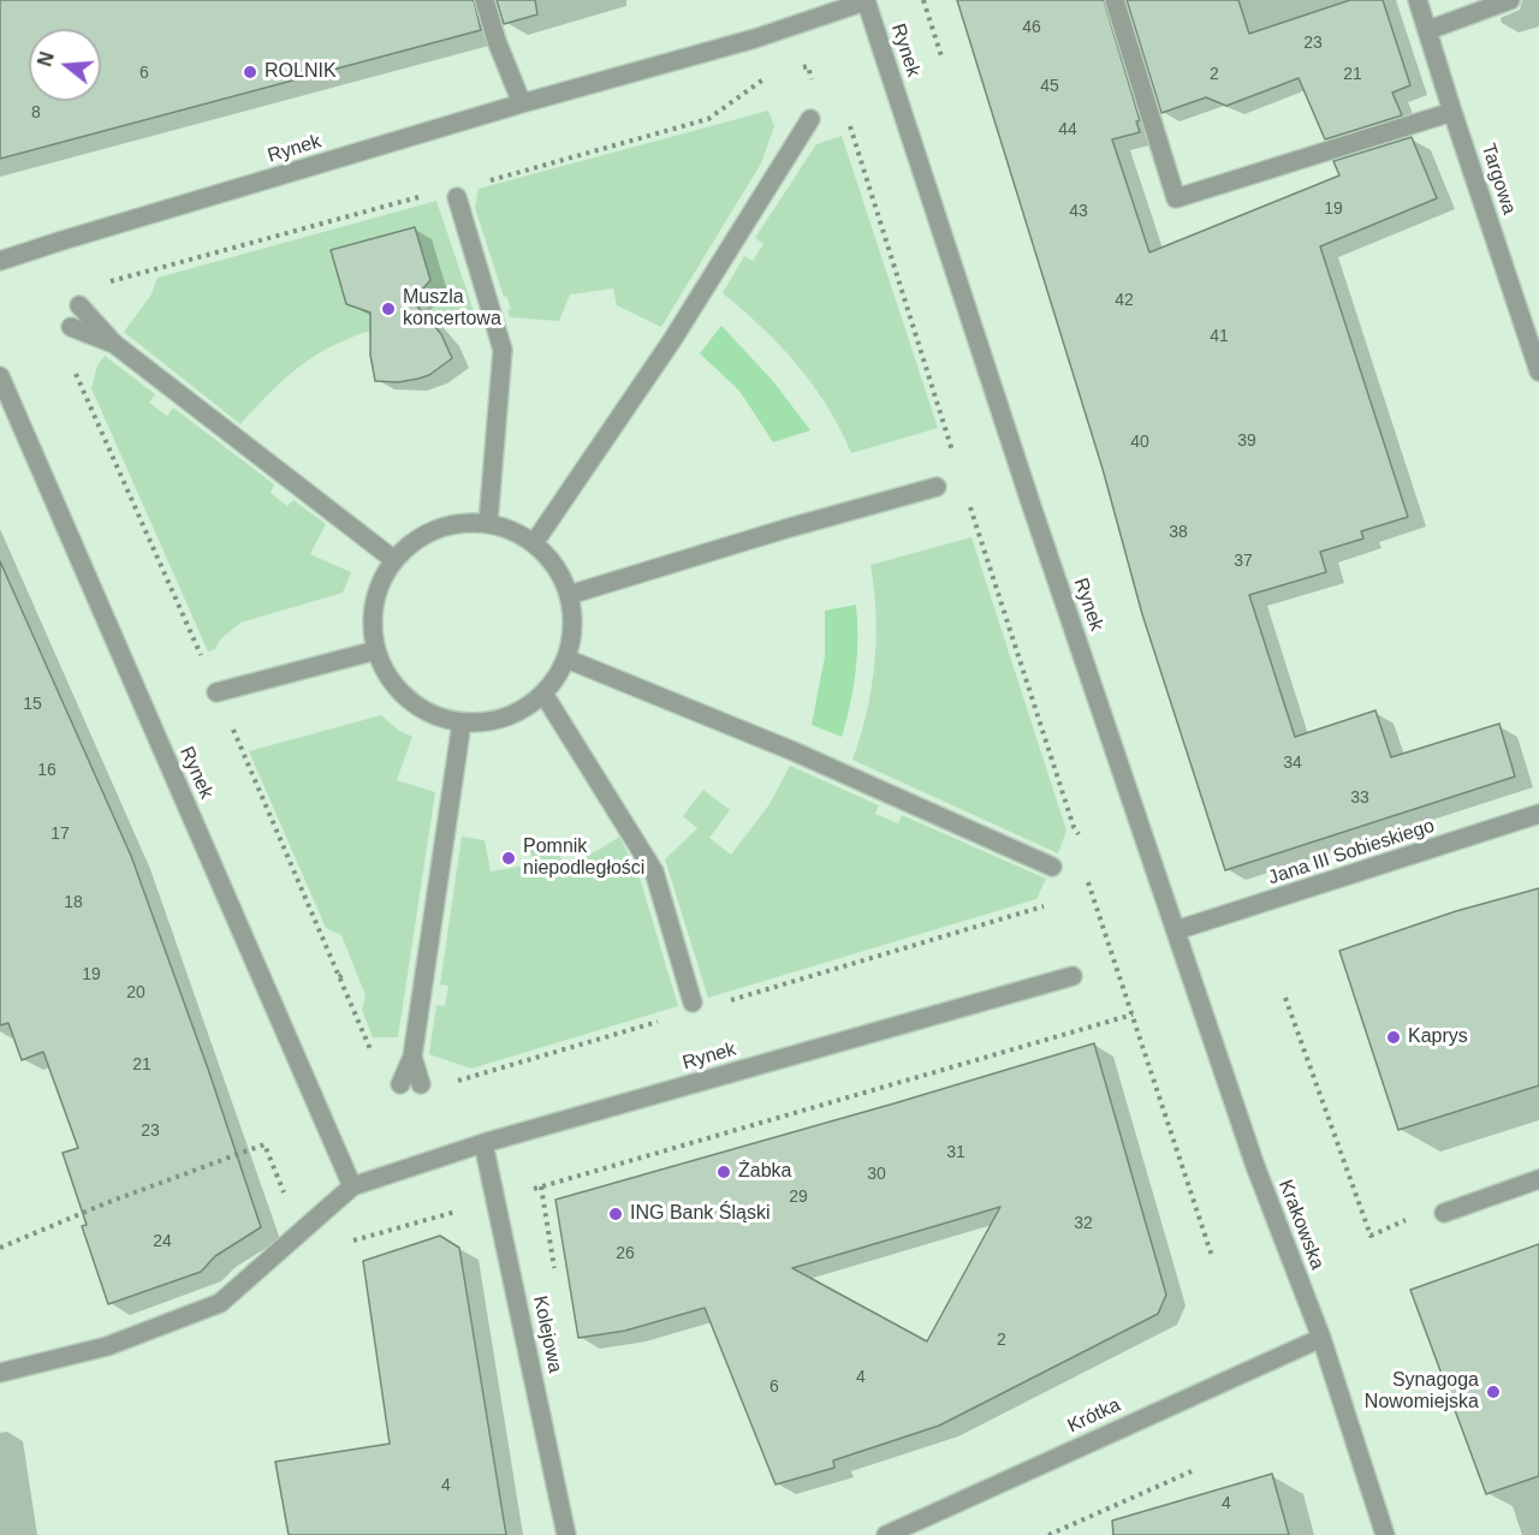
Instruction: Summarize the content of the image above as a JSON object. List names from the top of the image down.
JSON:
{
  "streets": {
    "street": [
      "Rynek",
      "Targowa",
      "Jana III Sobieskiego",
      "Krakowska",
      "Kolejowa",
      "Krótka"
    ]
  },
  "crossings": [
    ["Rynek", "Jana III Sobieskiego"],
    ["Rynek", "Krakowska"],
    ["Rynek", "Kolejowa"],
    ["Jana III Sobieskiego", "Krakowska"],
    ["Krakowska", "Krótka"]
  ],
  "places": [
    "ROLNIK",
    "Muszla koncertowa",
    "Pomnik niepodległości",
    "Kaprys",
    "Żabka",
    "ING Bank Śląski",
    "Synagoga Nowomiejska"
  ],
  "house_numbers": [
    "46",
    "23",
    "6",
    "2",
    "21",
    "45",
    "8",
    "44",
    "19",
    "43",
    "42",
    "41",
    "39",
    "40",
    "38",
    "37",
    "15",
    "34",
    "16",
    "33",
    "17",
    "18",
    "19",
    "20",
    "21",
    "23",
    "31",
    "30",
    "29",
    "32",
    "24",
    "26",
    "2",
    "4",
    "6",
    "4",
    "4"
  ],
  "north": "left"
}
